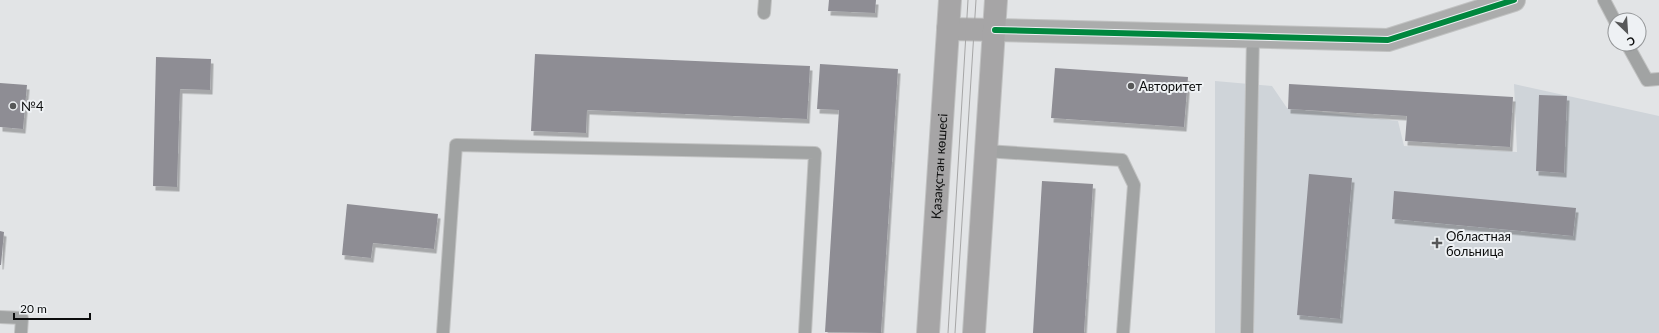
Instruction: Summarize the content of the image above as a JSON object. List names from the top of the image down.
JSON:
{
  "streets": {
    "main road": ["Қазақстан көшесі"]
  },
  "places": {
    "other": ["Авторитет", "№4"],
    "health": ["Областная больница"]
  },
  "scale_bar": "20 m",
  "north": "bottom right"
}
